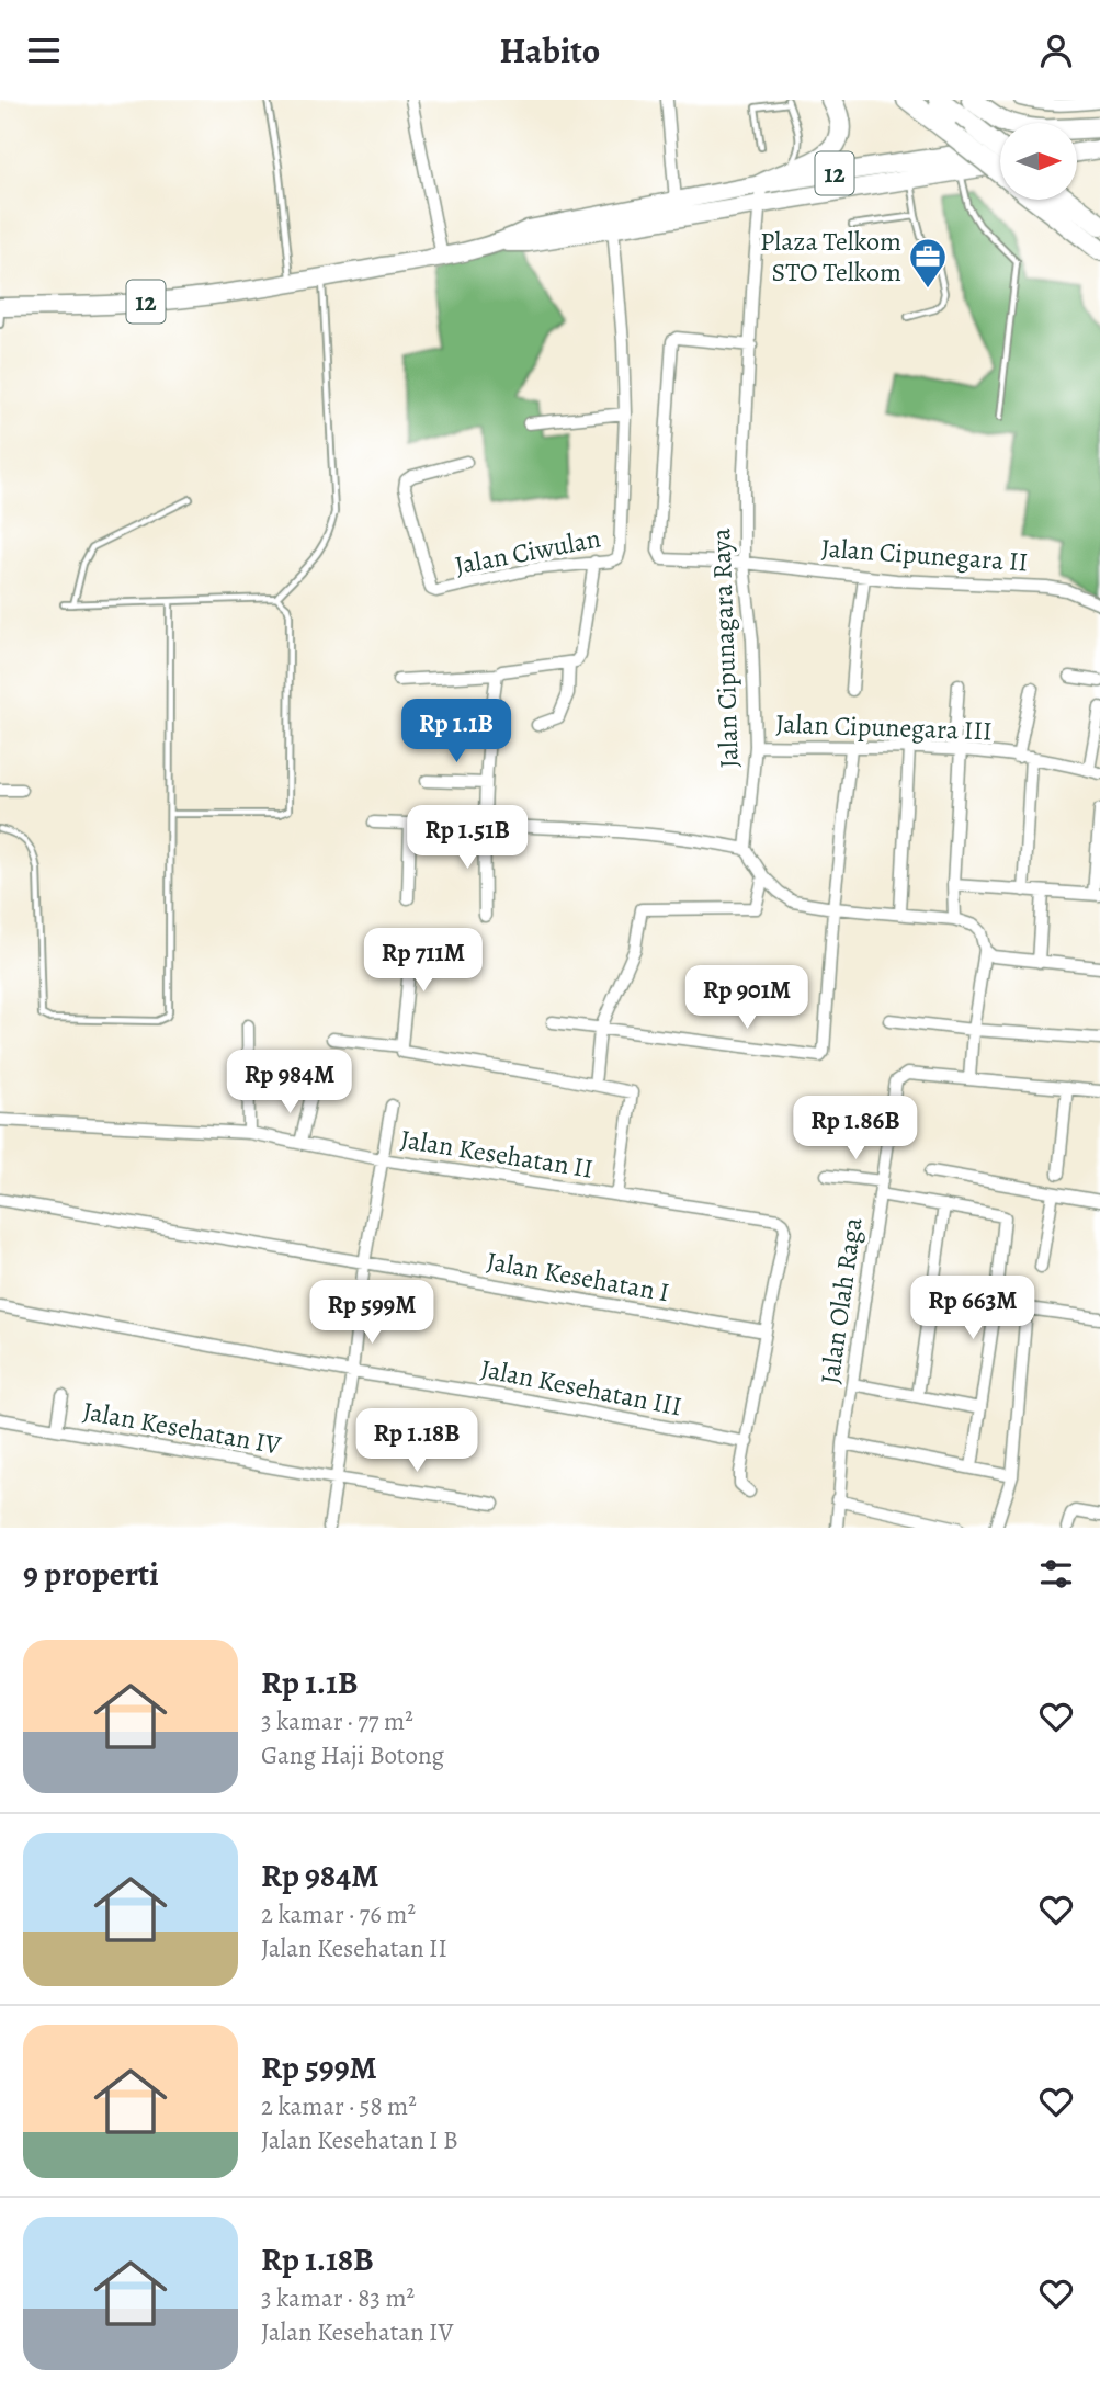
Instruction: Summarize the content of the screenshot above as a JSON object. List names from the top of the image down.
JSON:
{
  "streets": {
    "highway": ["12"],
    "street": [
      "Jalan Ciwulan",
      "Jalan Cipunegara II",
      "Jalan Cipunagara Raya",
      "Jalan Cipunegara III",
      "Jalan Kesehatan II",
      "Jalan Kesehatan I",
      "Jalan Olah Raga",
      "Jalan Kesehatan III",
      "Jalan Kesehatan IV"
    ]
  },
  "crossings": [
    ["12", "Jalan Ciwulan"],
    ["12", "Jalan Cipunagara Raya"],
    ["Jalan Cipunegara II", "Jalan Cipunagara Raya"],
    ["Jalan Cipunagara Raya", "Jalan Cipunegara III"],
    ["Jalan Kesehatan II", "Jalan Kesehatan I"]
  ],
  "places": {
    "office": ["Plaza Telkom STO Telkom"]
  },
  "north": "right",
  "page": {
    "header": "Habito",
    "price": [
      "Rp 1.1B",
      "Rp 1.51B",
      "Rp 711M",
      "Rp 901M",
      "Rp 984M",
      "Rp 1.86B",
      "Rp 663M",
      "Rp 599M",
      "Rp 1.18B"
    ],
    "heading": "9 properti",
    "list": [
      {
        "name": "Rp 1.1B",
        "note": "3 kamar · 77 m² · Gang Haji Botong"
      },
      {
        "name": "Rp 984M",
        "note": "2 kamar · 76 m² · Jalan Kesehatan II"
      },
      {
        "name": "Rp 599M",
        "note": "2 kamar · 58 m² · Jalan Kesehatan I B"
      },
      {
        "name": "Rp 1.18B",
        "note": "3 kamar · 83 m² · Jalan Kesehatan IV"
      }
    ]
  }
}
